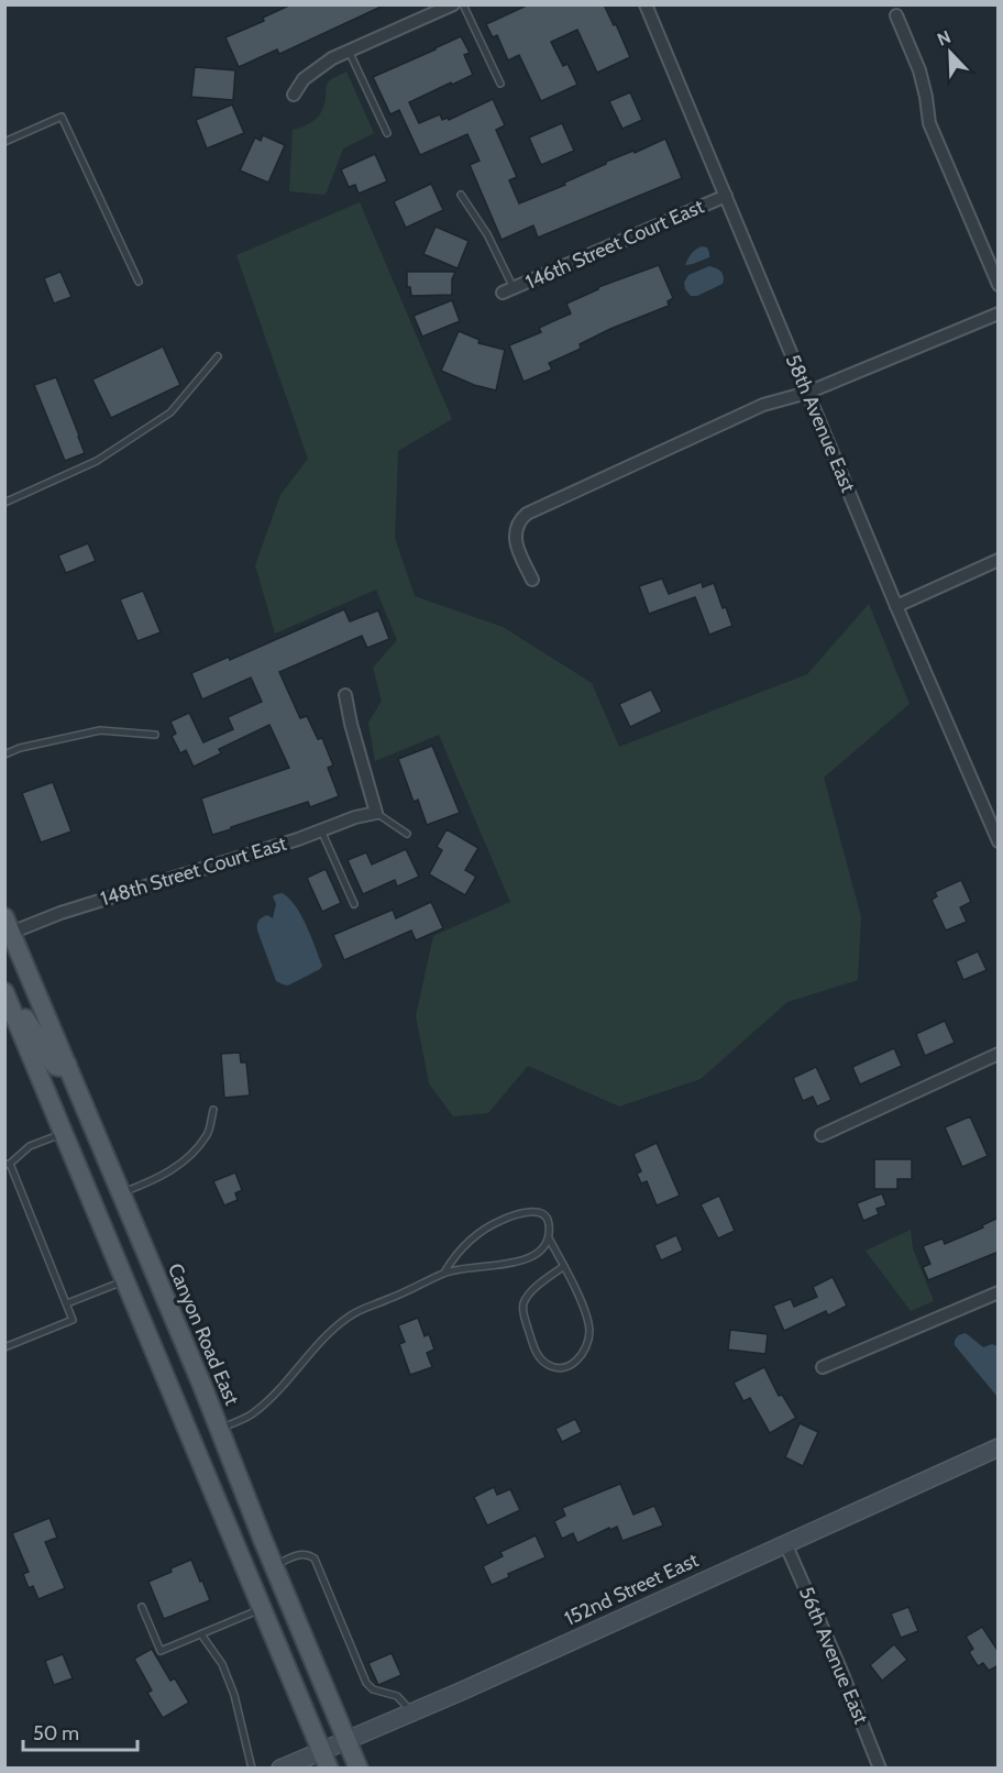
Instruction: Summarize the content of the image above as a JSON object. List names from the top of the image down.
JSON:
{
  "streets": {
    "main road": ["Canyon Road East"],
    "street": [
      "146th Street Court East",
      "58th Avenue East",
      "148th Street Court East",
      "152nd Street East",
      "56th Avenue East"
    ]
  },
  "crossings": [
    ["146th Street Court East", "58th Avenue East"],
    ["148th Street Court East", "Canyon Road East"],
    ["Canyon Road East", "152nd Street East"],
    ["152nd Street East", "56th Avenue East"]
  ],
  "scale_bar": "50 m",
  "north": "top left"
}
